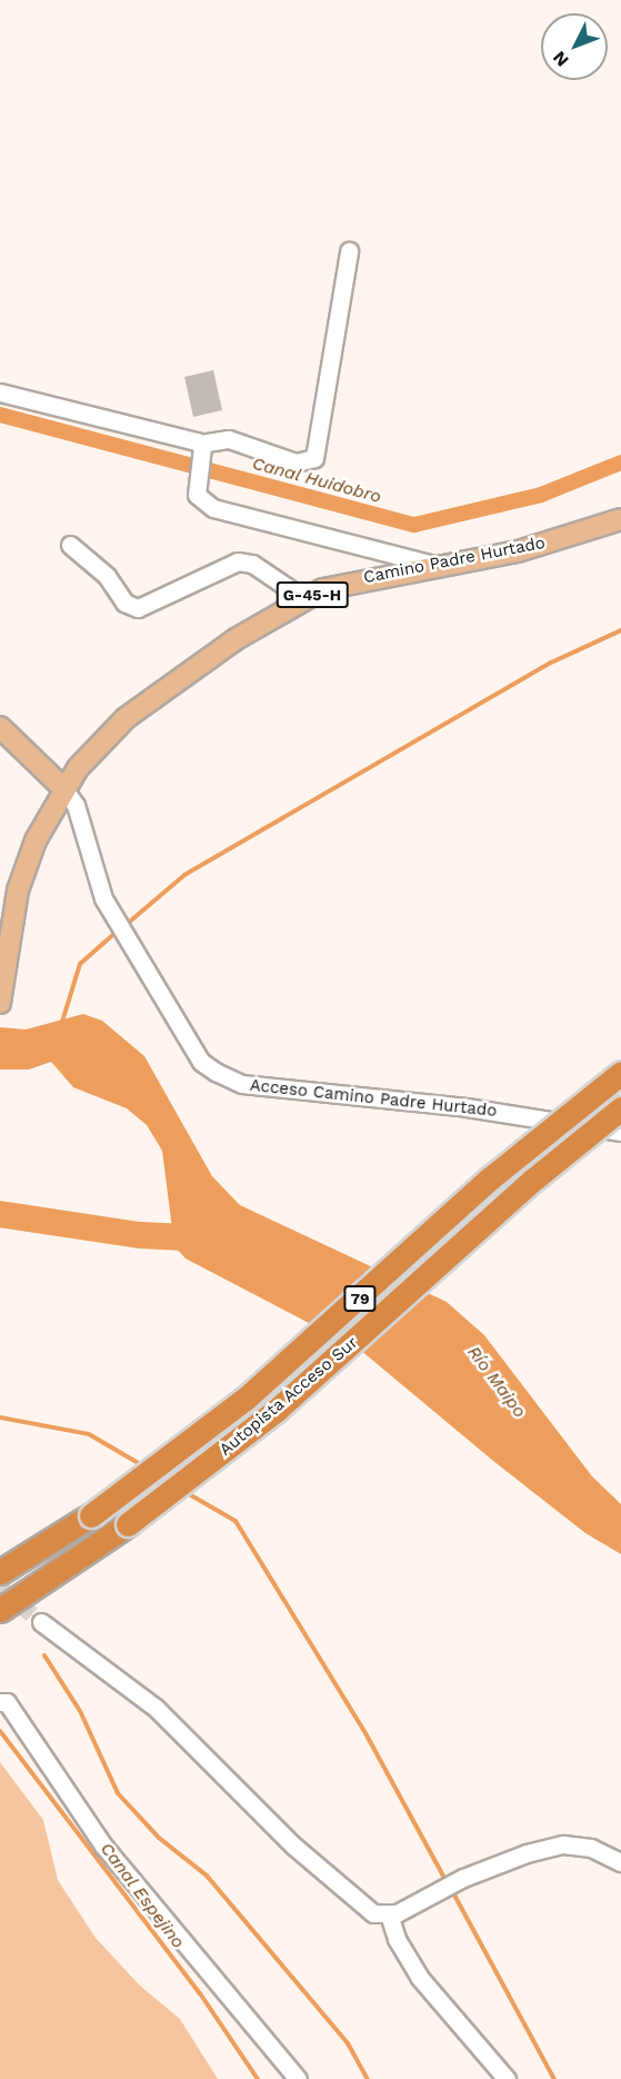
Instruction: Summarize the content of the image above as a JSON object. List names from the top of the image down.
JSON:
{
  "streets": {
    "highway": ["79", "Autopista Acceso Sur"],
    "main road": ["Camino Padre Hurtado", "G-45-H"],
    "street": ["Acceso Camino Padre Hurtado"]
  },
  "crossings": [
    ["Camino Padre Hurtado", "Acceso Camino Padre Hurtado"]
  ],
  "water": ["Canal Huidobro", "Río Maipo", "Canal Espejino"],
  "north": "bottom left"
}
